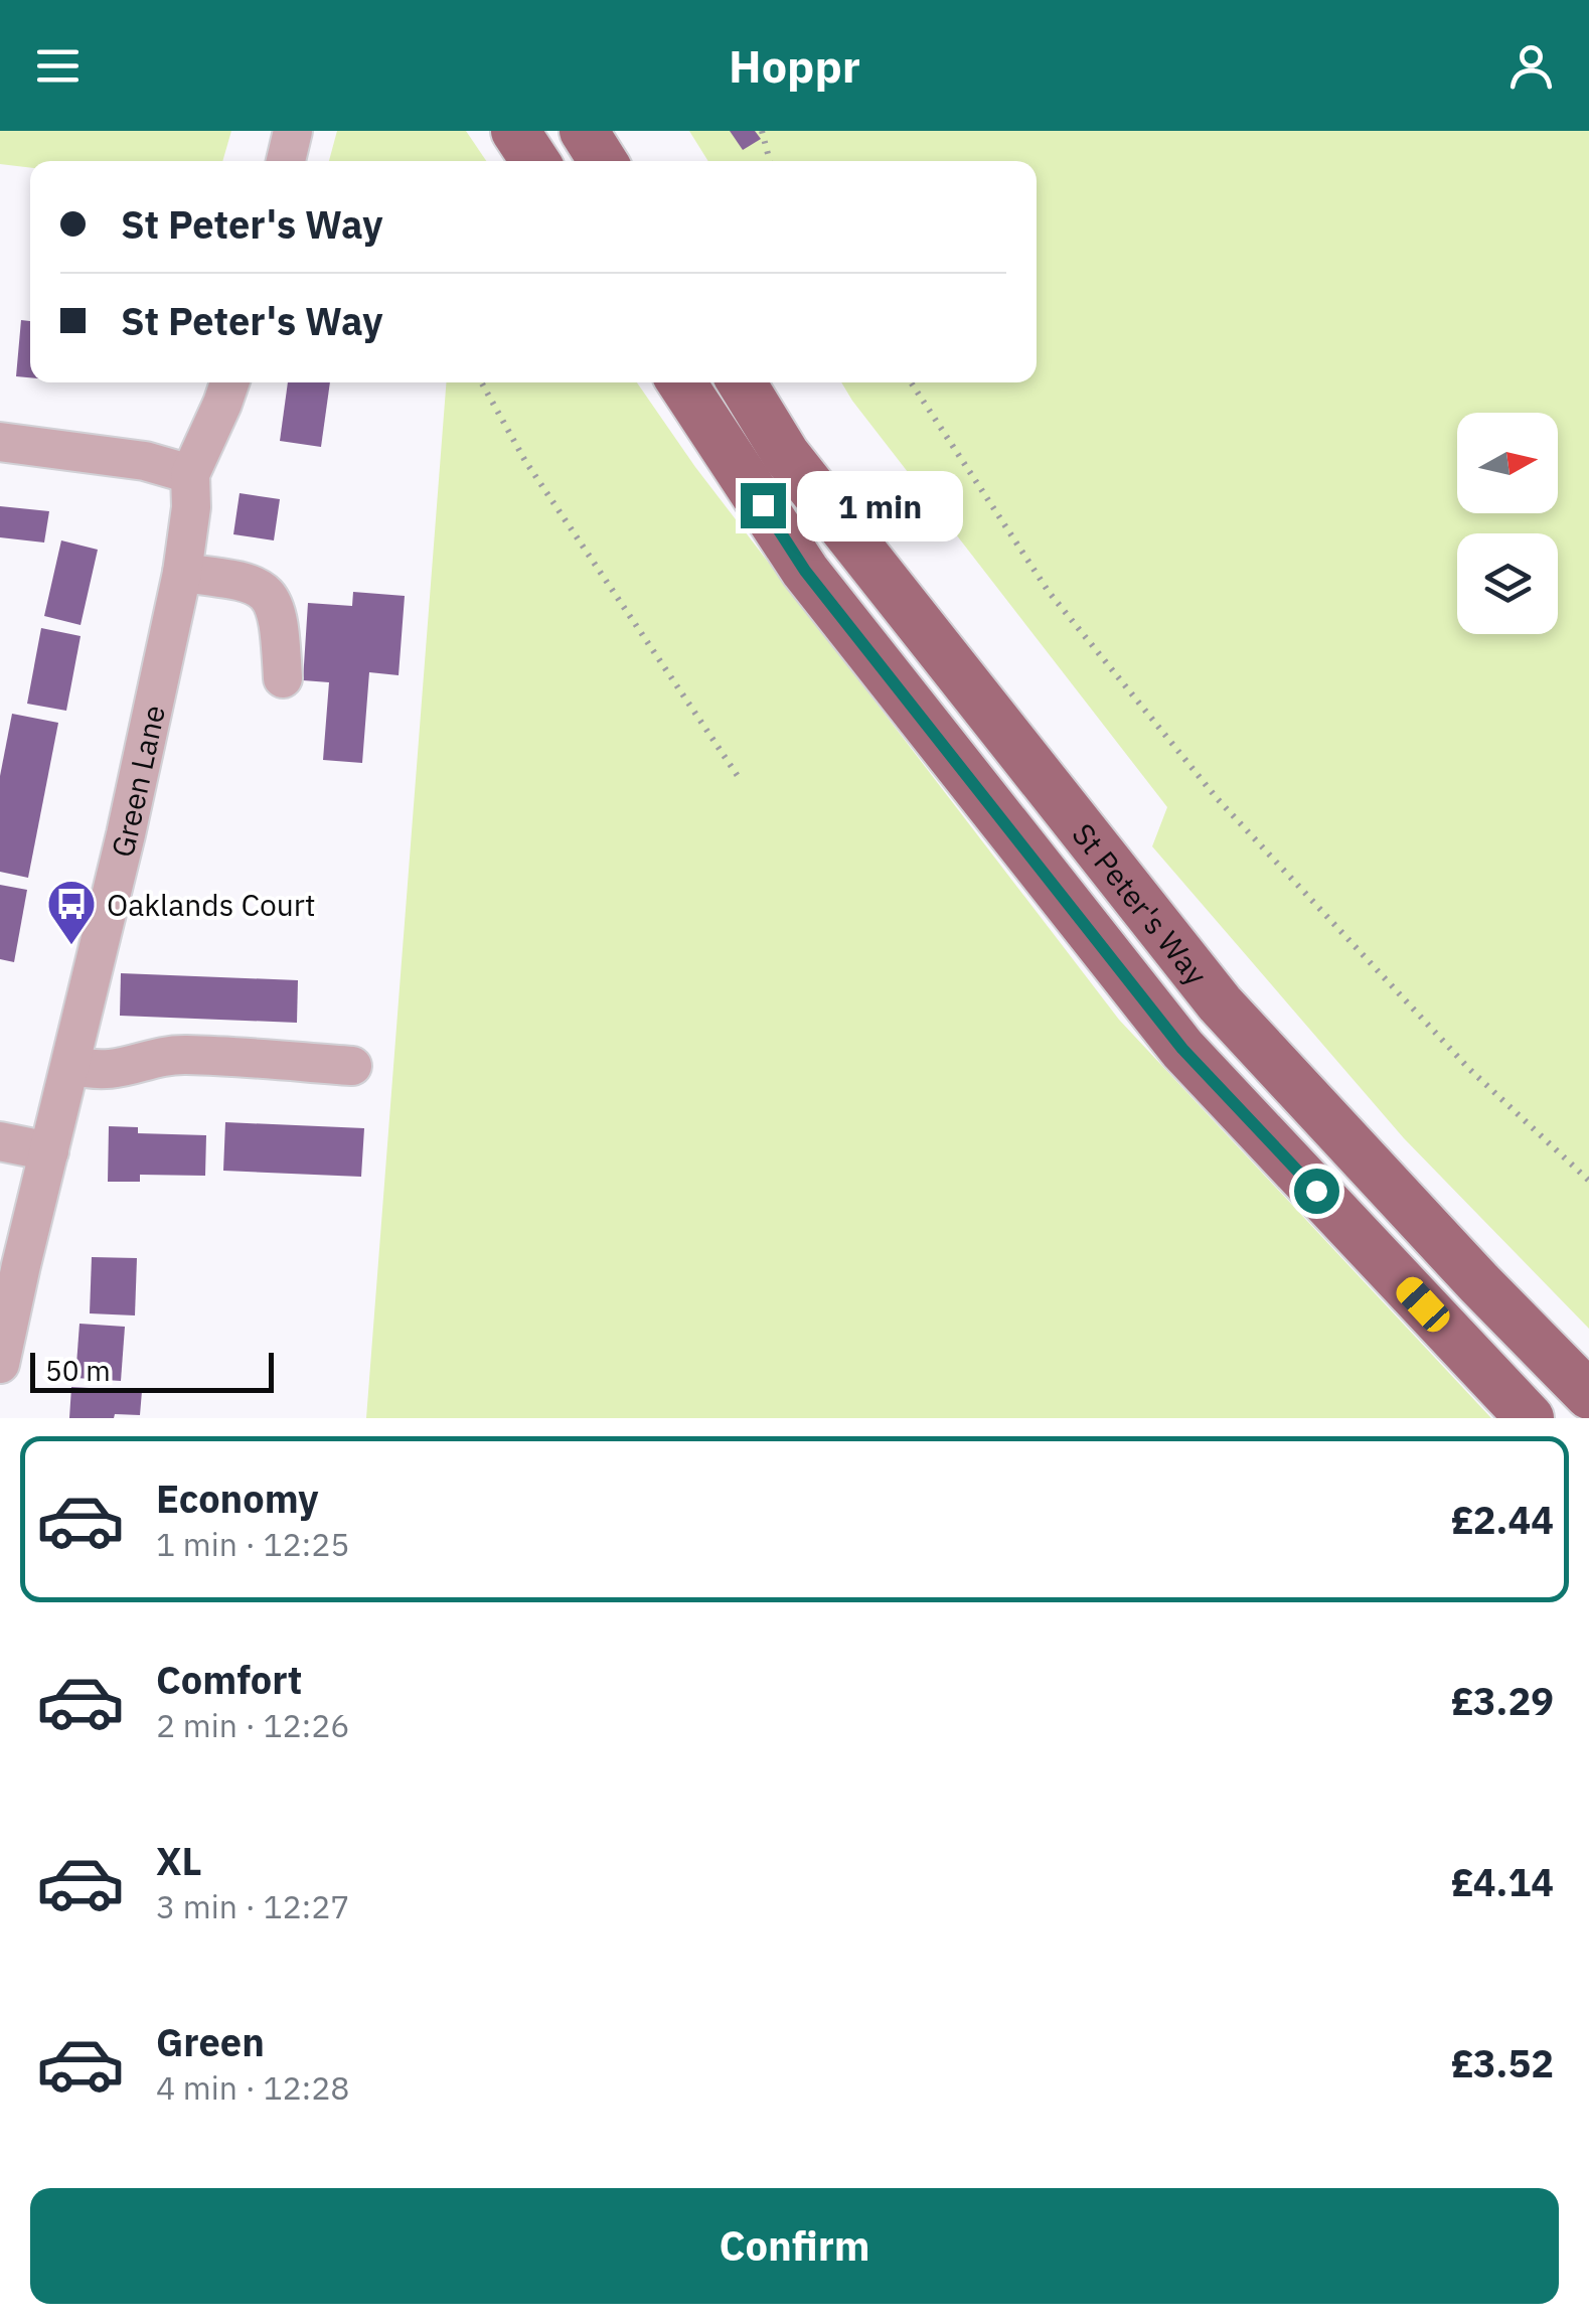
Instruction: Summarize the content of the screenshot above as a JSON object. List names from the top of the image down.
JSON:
{
  "streets": {
    "main road": ["St Peter's Way"],
    "street": ["Green Lane"]
  },
  "places": {
    "bus stop": ["Oaklands Court"]
  },
  "scale_bar": "50 m",
  "north": "right",
  "page": {
    "header": "Hoppr",
    "banner": ["St Peter's Way", "St Peter's Way"],
    "bubble": "1 min",
    "scale": "50 m",
    "list": [
      {
        "name": "Economy",
        "note": "1 min · 12:25",
        "value": "£2.44"
      },
      {
        "name": "Comfort",
        "note": "2 min · 12:26",
        "value": "£3.29"
      },
      {
        "name": "XL",
        "note": "3 min · 12:27",
        "value": "£4.14"
      },
      {
        "name": "Green",
        "note": "4 min · 12:28",
        "value": "£3.52"
      }
    ],
    "buttons": "Confirm"
  }
}
